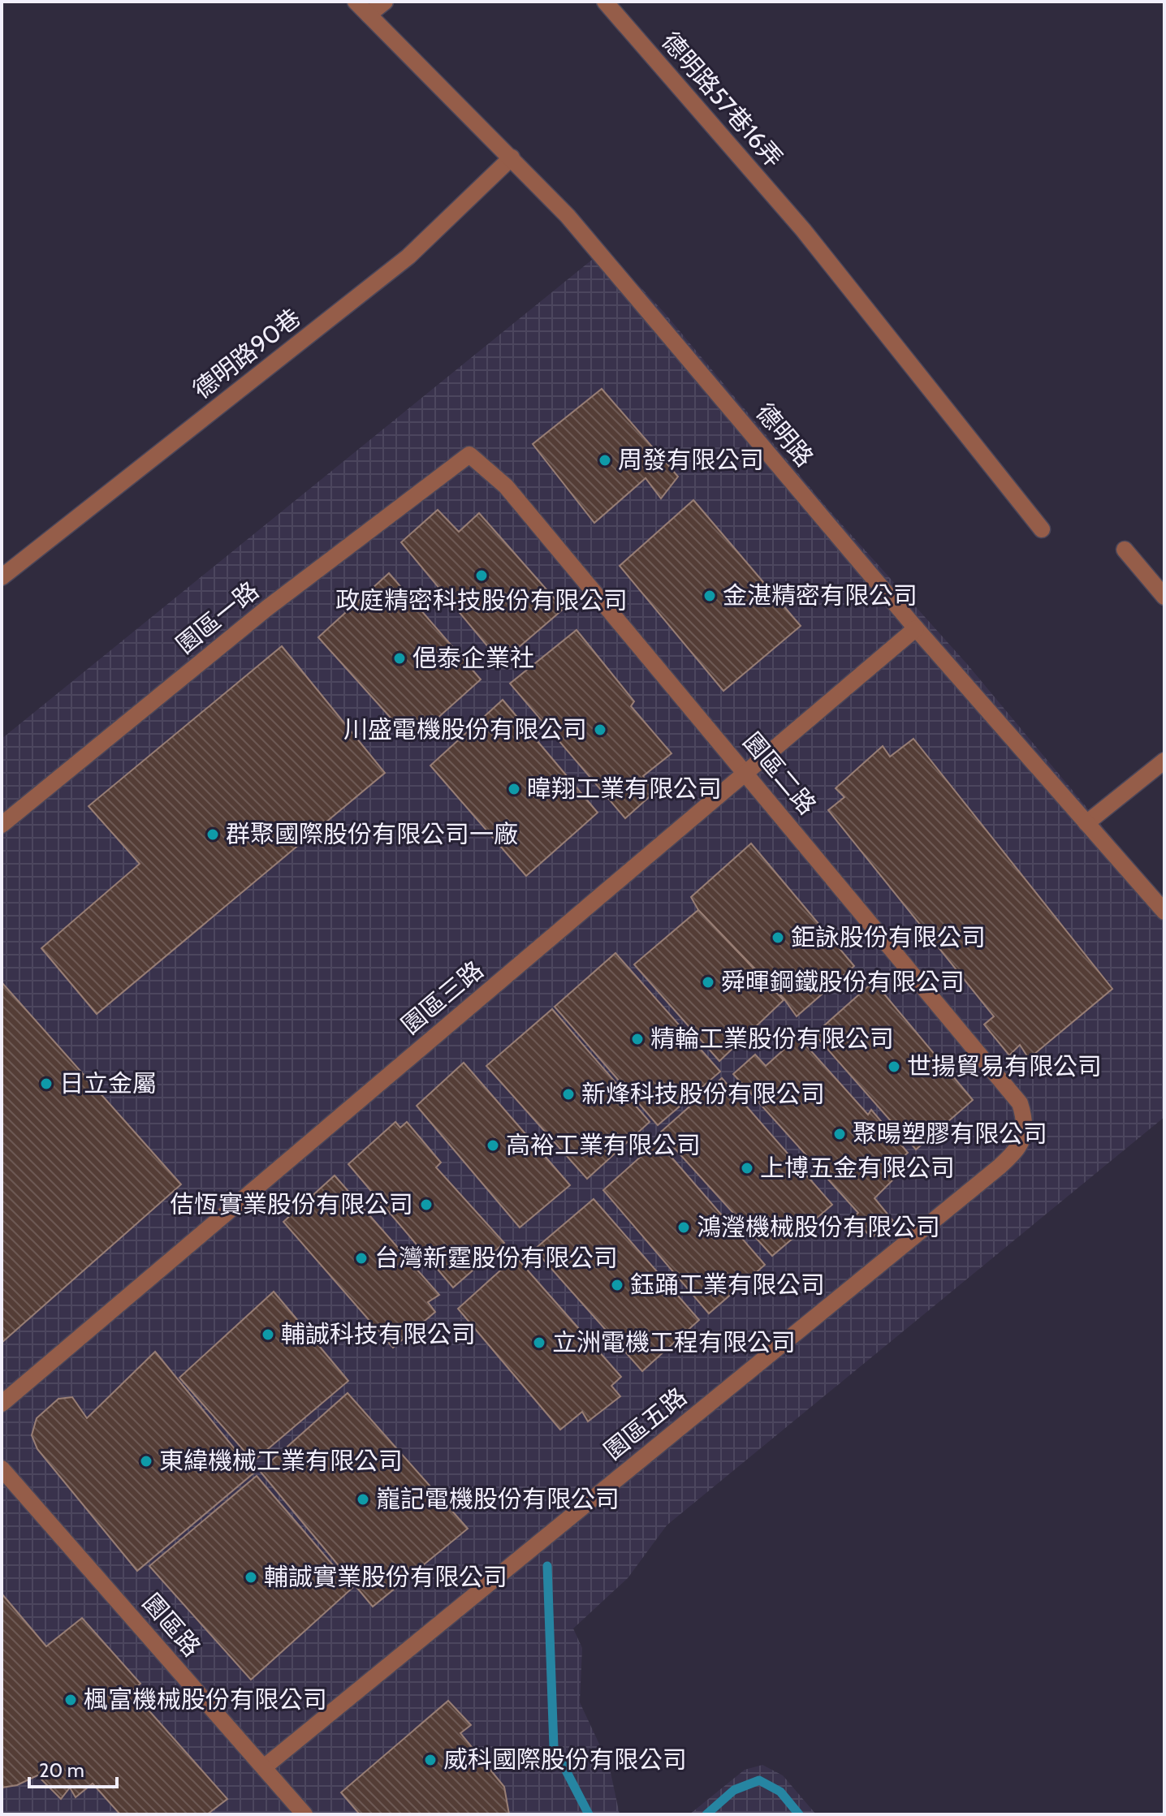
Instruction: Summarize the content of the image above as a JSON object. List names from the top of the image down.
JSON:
{
  "streets": {
    "street": [
      "德明路57巷16弄",
      "德明路90巷",
      "德明路",
      "園區一路",
      "園區二路",
      "園區三路",
      "園區五路",
      "園區路"
    ]
  },
  "crossings": [
    ["德明路90巷", "德明路"],
    ["德明路", "園區三路"],
    ["園區一路", "園區二路"],
    ["園區二路", "園區三路"],
    ["園區二路", "園區五路"],
    ["園區五路", "園區路"]
  ],
  "places": [
    "周發有限公司",
    "政庭精密科技股份有限公司",
    "金湛精密有限公司",
    "俋泰企業社",
    "川盛電機股份有限公司",
    "暐翔工業有限公司",
    "群聚國際股份有限公司一廠",
    "鉅詠股份有限公司",
    "舜暉鋼鐵股份有限公司",
    "精輪工業股份有限公司",
    "世揚貿易有限公司",
    "日立金屬",
    "新烽科技股份有限公司",
    "聚暘塑膠有限公司",
    "高裕工業有限公司",
    "上博五金有限公司",
    "佶恆實業股份有限公司",
    "鴻瀅機械股份有限公司",
    "台灣新霆股份有限公司",
    "鈺踊工業有限公司",
    "輔誠科技有限公司",
    "立洲電機工程有限公司",
    "東緯機械工業有限公司",
    "巃記電機股份有限公司",
    "輔誠實業股份有限公司",
    "楓富機械股份有限公司",
    "威科國際股份有限公司"
  ],
  "scale_bar": "20 m"
}
